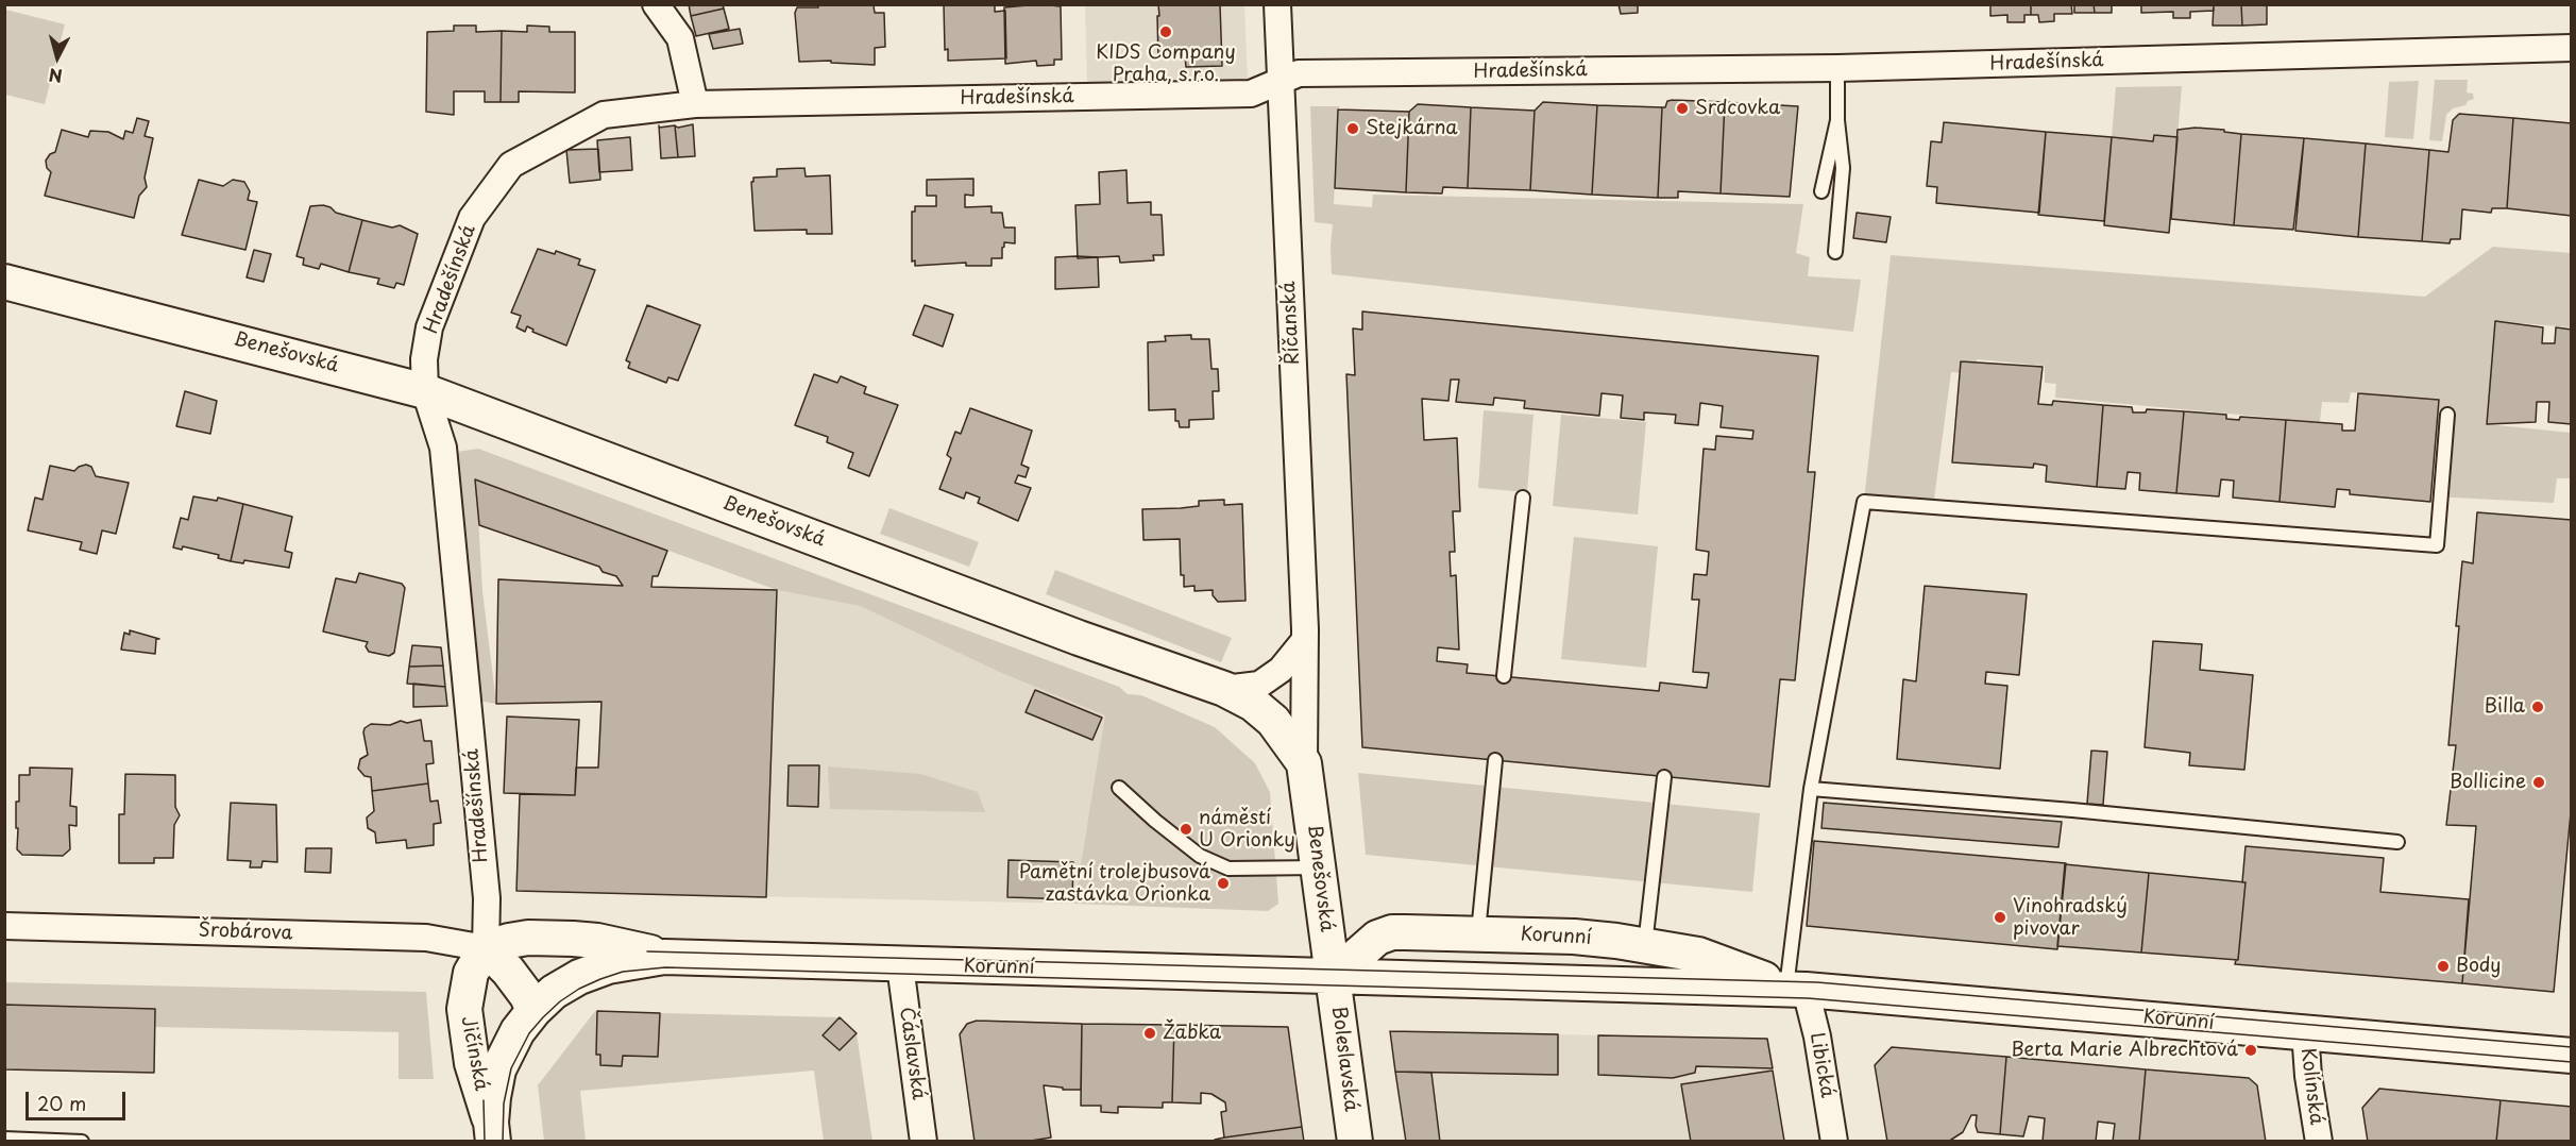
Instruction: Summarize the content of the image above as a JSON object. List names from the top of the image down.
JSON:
{
  "streets": {
    "street": [
      "Hradešínská",
      "Říčanská",
      "Benešovská",
      "Šrobárova",
      "Korunní",
      "Jičínská",
      "Čáslavská",
      "Boleslavská",
      "Libická",
      "Kolínská"
    ]
  },
  "crossings": [
    ["Hradešínská", "Říčanská"],
    ["Hradešínská", "Benešovská"],
    ["Hradešínská", "Šrobárova"],
    ["Hradešínská", "Korunní"],
    ["Hradešínská", "Jičínská"],
    ["Říčanská", "Benešovská"],
    ["Benešovská", "Korunní"],
    ["Benešovská", "Boleslavská"],
    ["Šrobárova", "Korunní"],
    ["Šrobárova", "Jičínská"],
    ["Korunní", "Jičínská"],
    ["Korunní", "Čáslavská"],
    ["Korunní", "Boleslavská"],
    ["Korunní", "Libická"],
    ["Korunní", "Kolínská"]
  ],
  "places": [
    "KIDS Company Praha, s.r.o.",
    "Srdcovka",
    "Stejkárna",
    "Billa",
    "Bollicine",
    "náměstí U Orionky",
    "Pamětní trolejbusová zastávka Orionka",
    "Vinohradský pivovar",
    "Body",
    "Žabka",
    "Berta Marie Albrechtová"
  ],
  "scale_bar": "20 m",
  "north": "bottom"
}
